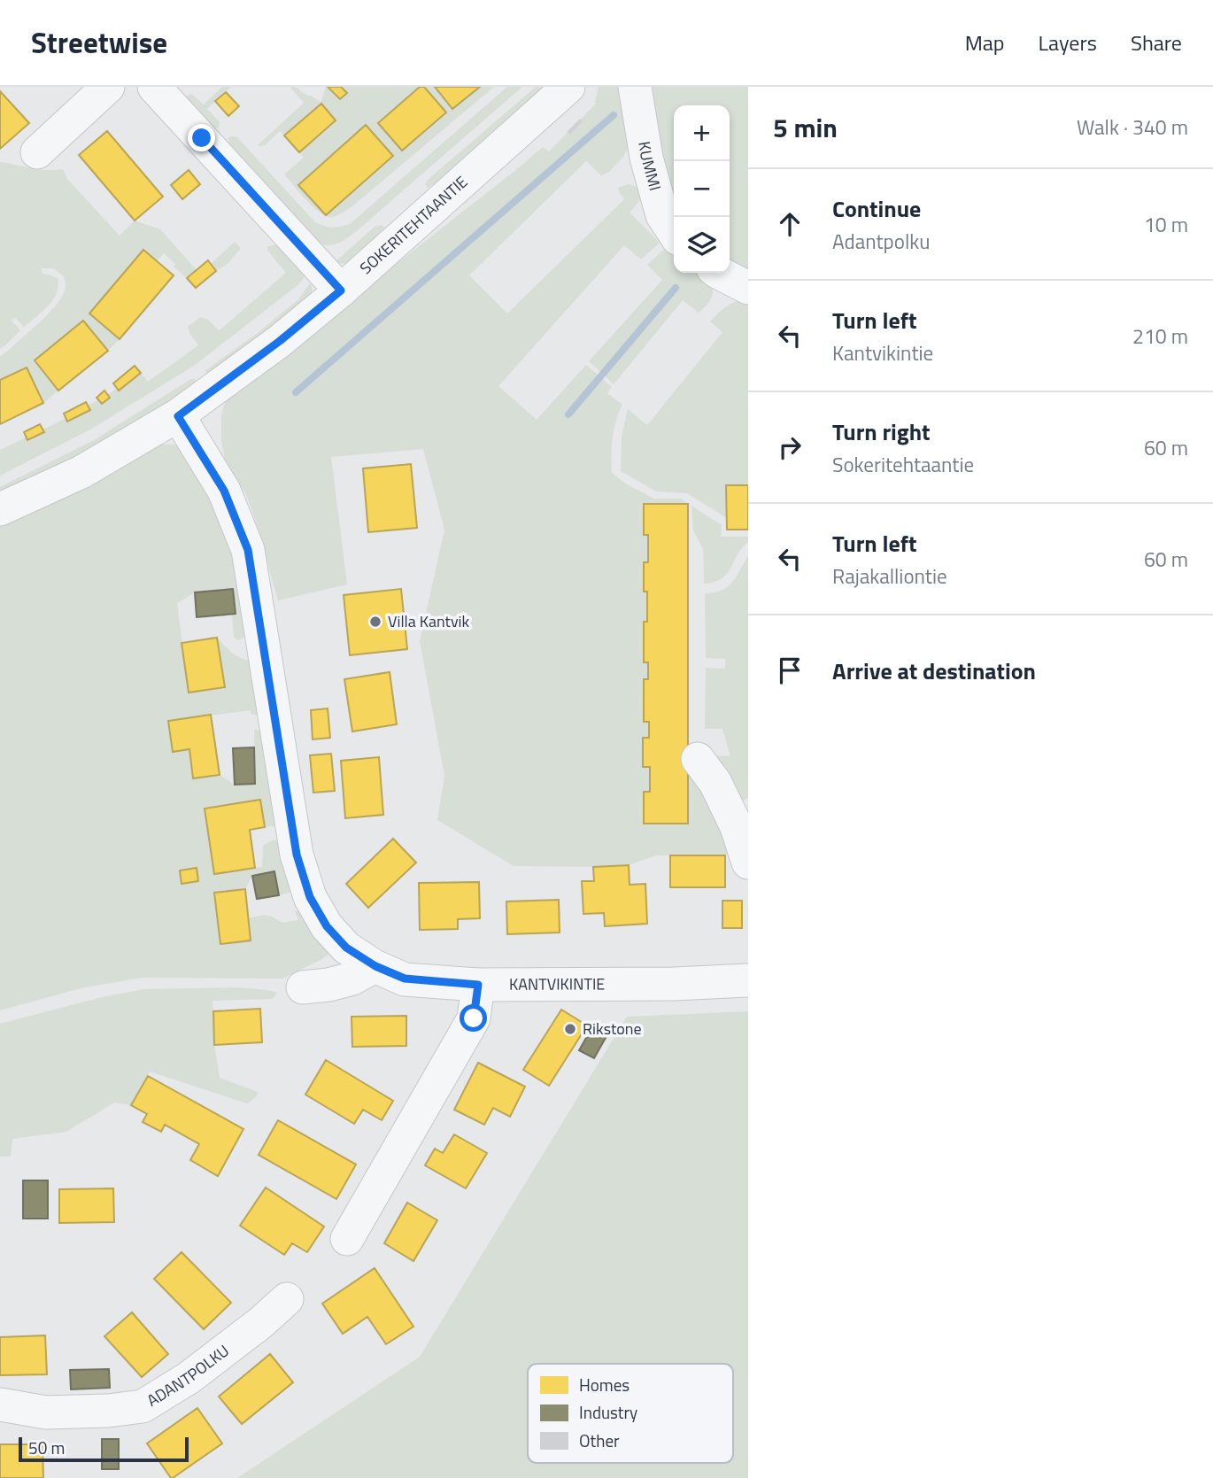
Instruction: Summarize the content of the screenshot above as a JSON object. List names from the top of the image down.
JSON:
{
  "streets": {
    "street": [
      "KUMMI",
      "SOKERITEHTAANTIE",
      "KANTVIKINTIE",
      "ADANTPOLKU"
    ]
  },
  "crossings": [
    ["SOKERITEHTAANTIE", "KANTVIKINTIE"]
  ],
  "places": ["Villa Kantvik", "Rikstone"],
  "legend": ["Homes", "Industry", "Other"],
  "scale_bar": "50 m",
  "page": {
    "header": "Streetwise",
    "nav": ["Map", "Layers", "Share"],
    "heading": ["5 min", "Walk · 340 m"],
    "map_buttons": ["+", "−"],
    "list": [
      ["Continue", "Adantpolku", "10 m"],
      ["Turn left", "Kantvikintie", "210 m"],
      ["Turn right", "Sokeritehtaantie", "60 m"],
      ["Turn left", "Rajakalliontie", "60 m"],
      "Arrive at destination"
    ],
    "scale": "50 m"
  }
}
